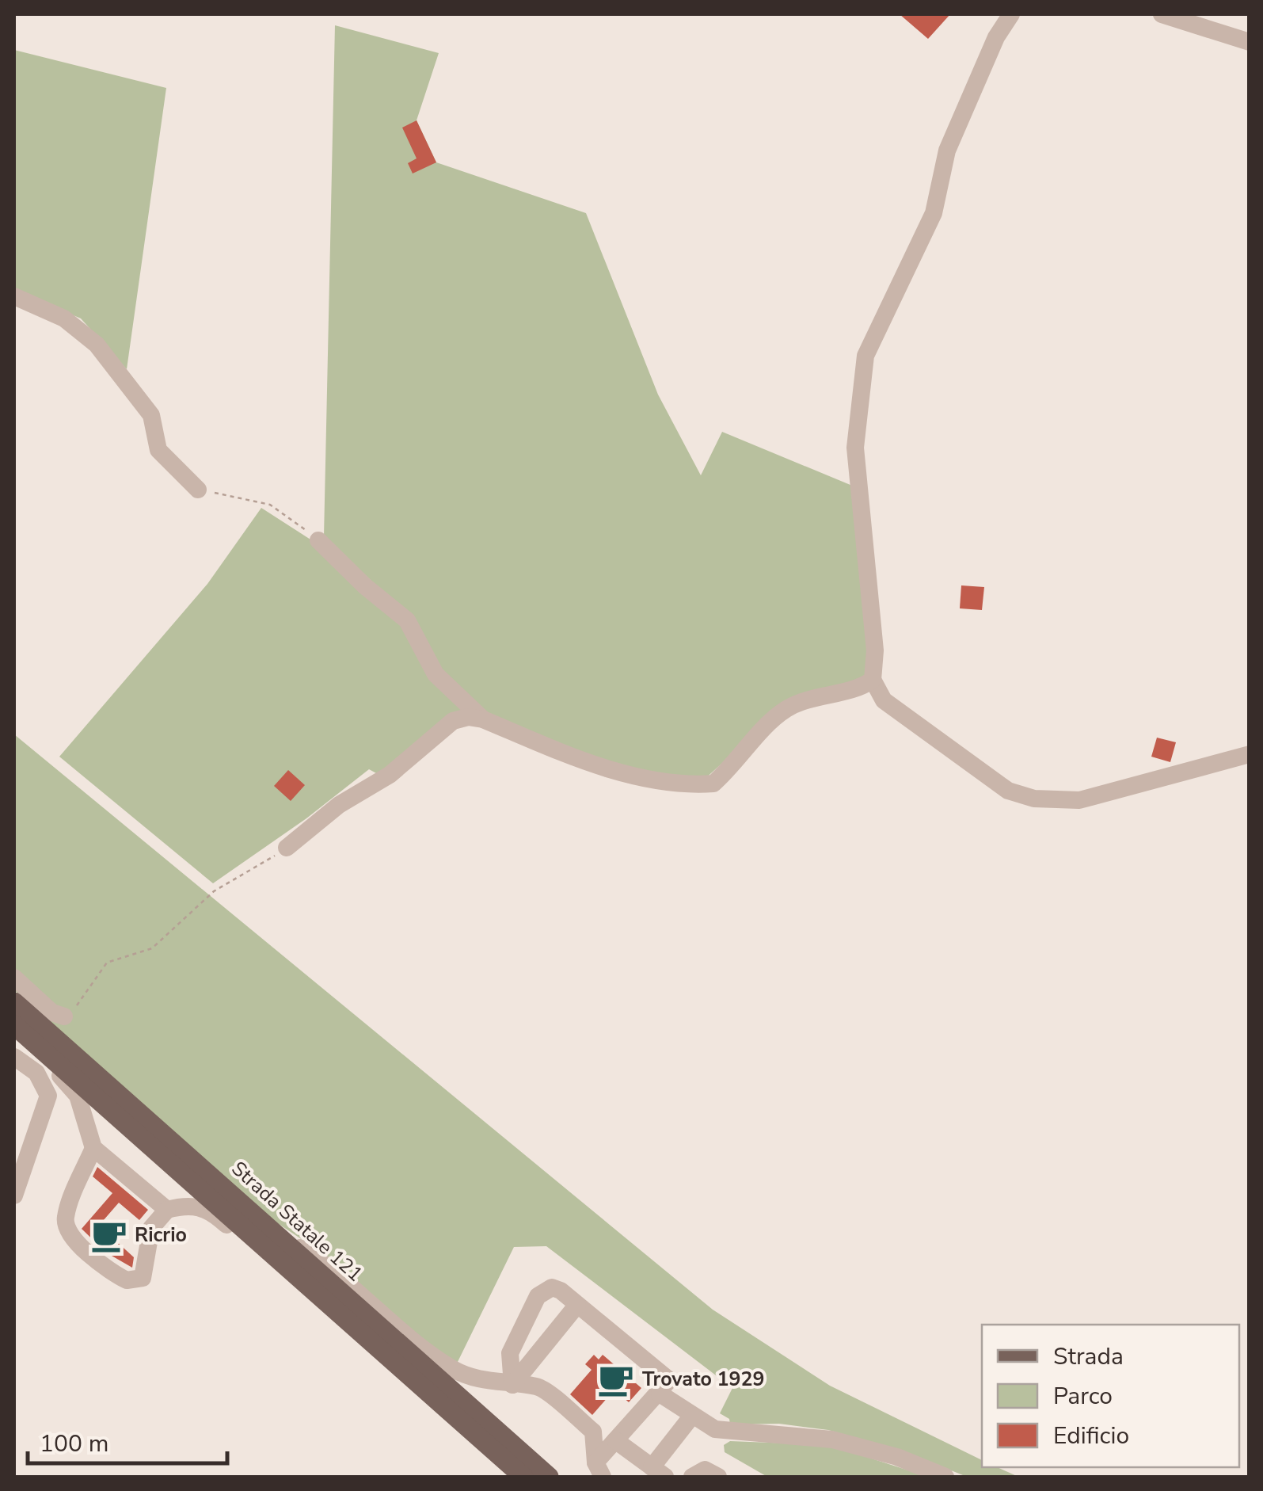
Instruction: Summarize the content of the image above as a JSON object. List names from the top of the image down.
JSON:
{
  "streets": {
    "main road": ["Strada Statale 121"]
  },
  "places": {
    "cafe": ["Ricrio", "Trovato 1929"]
  },
  "legend": ["Strada", "Parco", "Edificio"],
  "scale_bar": "100 m"
}
